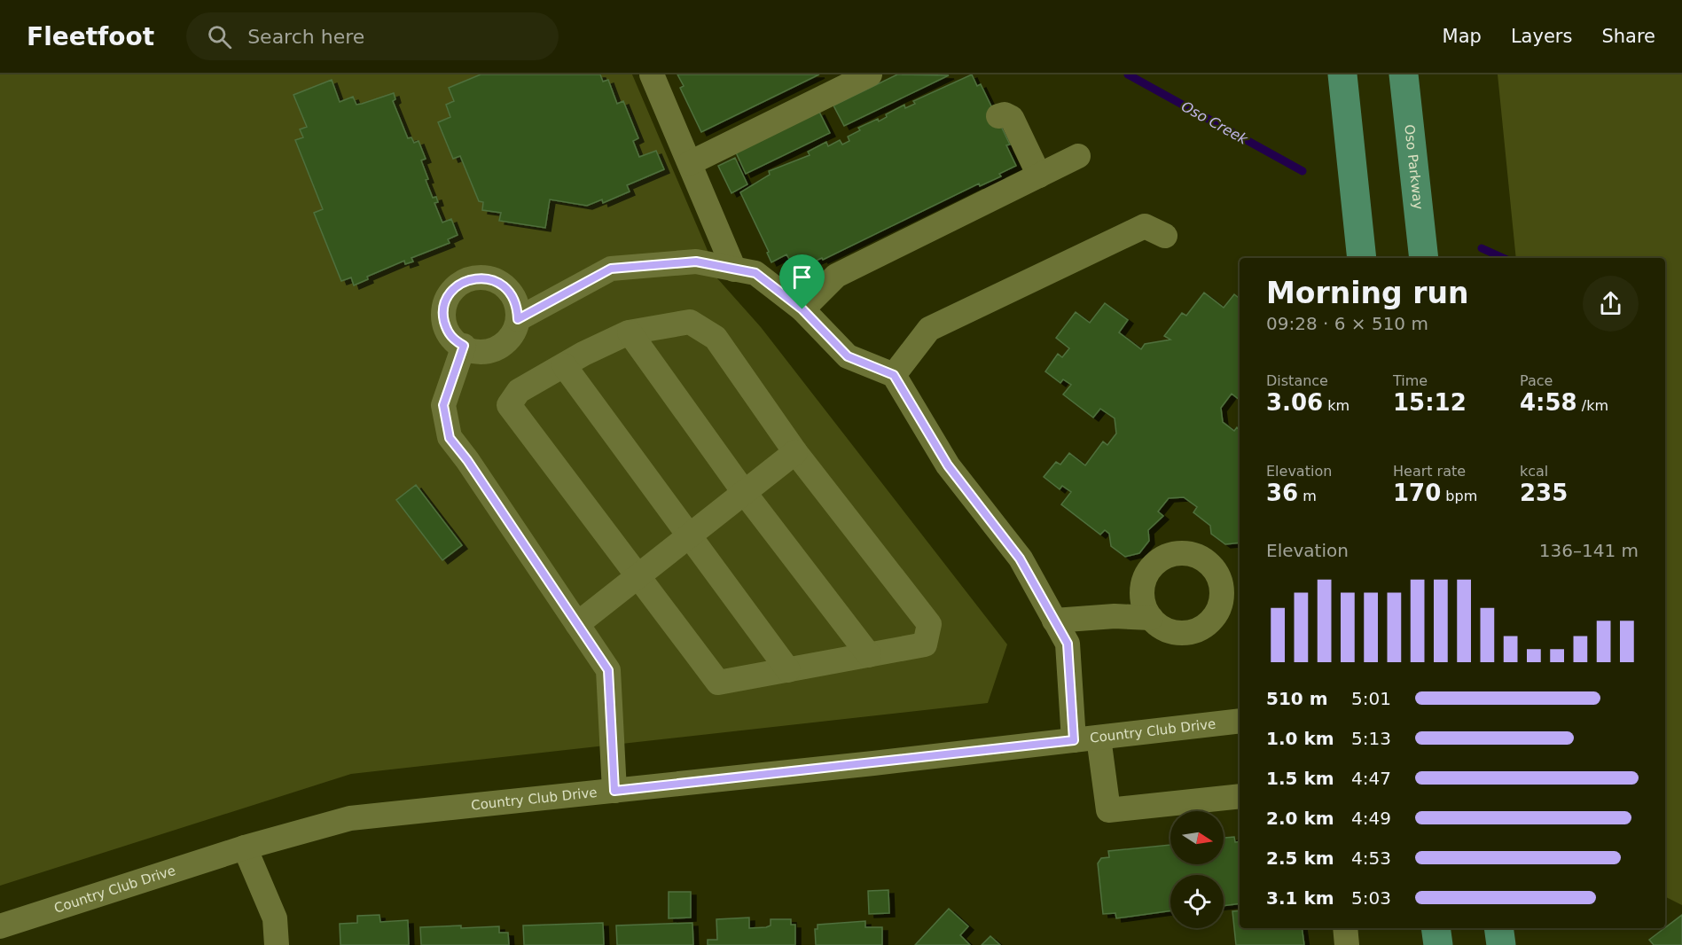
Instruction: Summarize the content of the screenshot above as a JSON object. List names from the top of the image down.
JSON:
{
  "streets": {
    "main road": ["Oso Parkway"],
    "street": ["Country Club Drive"]
  },
  "water": ["Oso Creek"],
  "north": "right",
  "page": {
    "header": "Fleetfoot",
    "search": "Search here",
    "nav": ["Map", "Layers", "Share"],
    "heading": ["Morning run", "09:28 · 6 × 510 m"],
    "stats": [
      ["Distance", "3.06 km"],
      ["Time", "15:12"],
      ["Pace", "4:58 /km"],
      ["Elevation", "36 m"],
      ["Heart rate", "170 bpm"],
      ["kcal", "235"]
    ],
    "chart": ["Elevation", "136–141 m"],
    "list": [
      {
        "name": "510 m",
        "note": "5:01"
      },
      {
        "name": "1.0 km",
        "note": "5:13"
      },
      {
        "name": "1.5 km",
        "note": "4:47"
      },
      {
        "name": "2.0 km",
        "note": "4:49"
      },
      {
        "name": "2.5 km",
        "note": "4:53"
      },
      {
        "name": "3.1 km",
        "note": "5:03"
      }
    ]
  }
}
